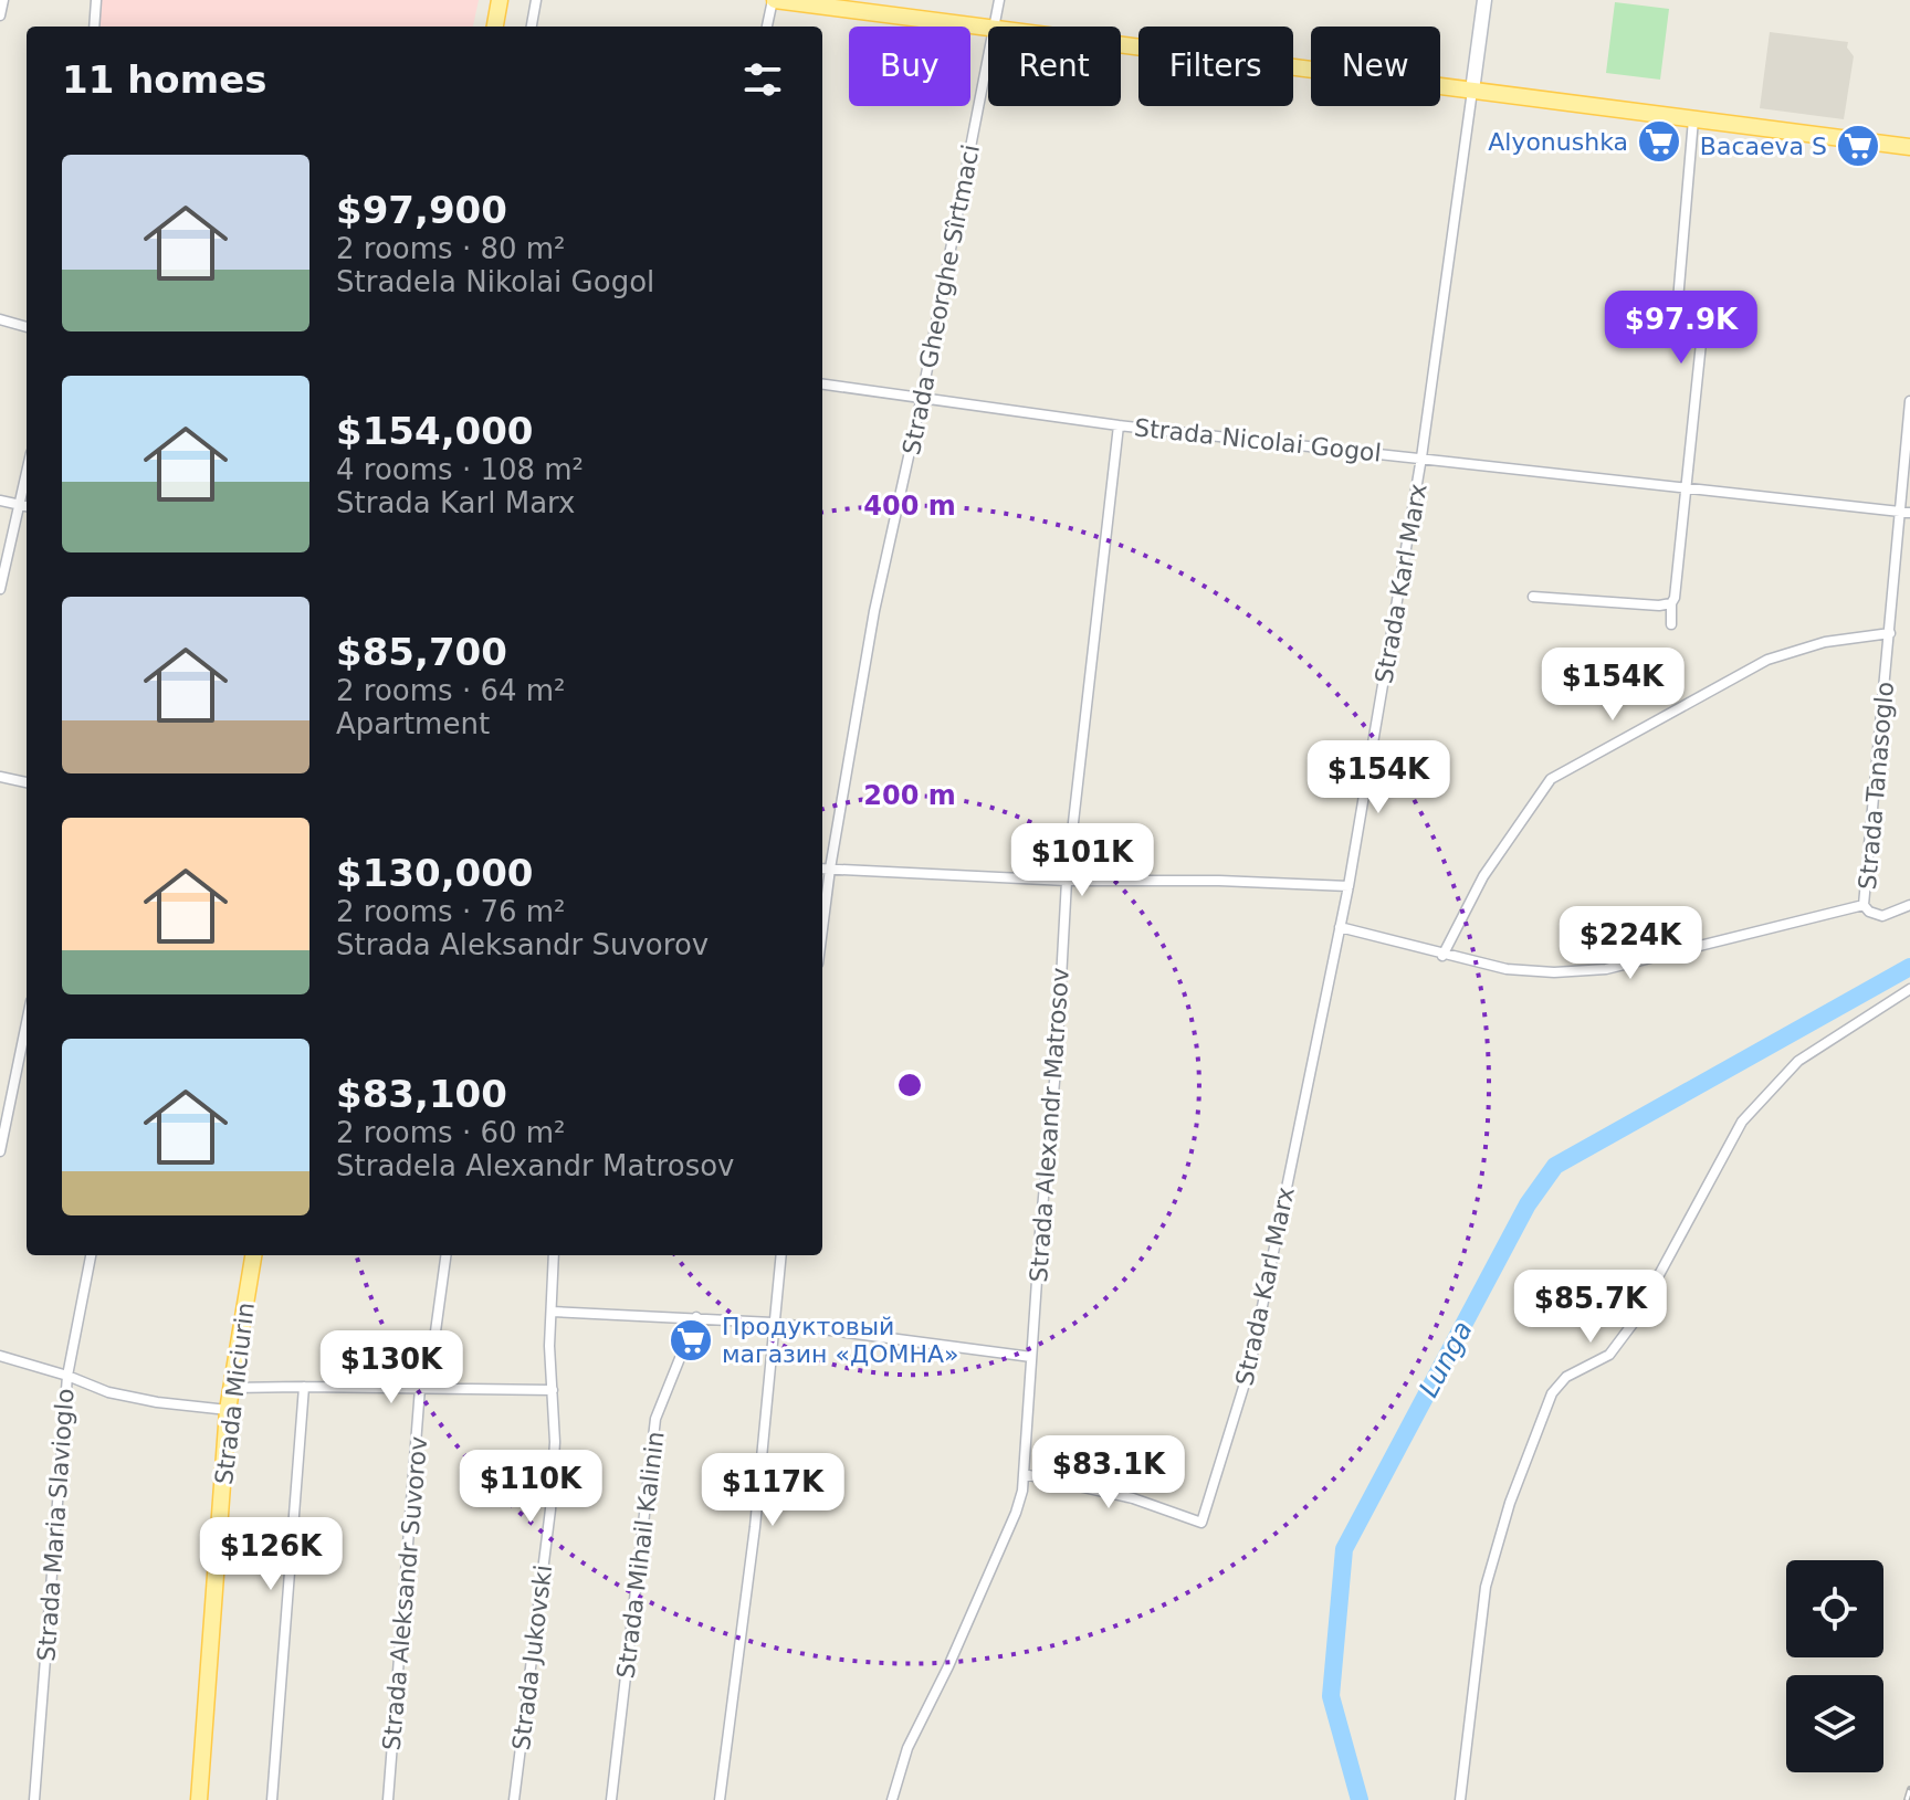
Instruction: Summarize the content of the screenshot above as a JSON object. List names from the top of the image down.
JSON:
{
  "streets": {
    "main road": ["Strada Miciurin"],
    "street": [
      "Strada Gheorghe Sîrtmaci",
      "Strada Nicolai Gogol",
      "Strada Karl Marx",
      "Strada Tanasoglo",
      "Strada Alexandr Matrosov",
      "Strada Maria Slavioglo",
      "Strada Mihail Kalinin",
      "Strada Aleksandr Suvorov",
      "Strada Jukovski"
    ]
  },
  "crossings": [
    ["Strada Gheorghe Sîrtmaci", "Strada Nicolai Gogol"],
    ["Strada Nicolai Gogol", "Strada Karl Marx"],
    ["Strada Nicolai Gogol", "Strada Tanasoglo"],
    ["Strada Nicolai Gogol", "Strada Alexandr Matrosov"],
    ["Strada Karl Marx", "Strada Alexandr Matrosov"]
  ],
  "water": ["Lunga"],
  "places": {
    "supermarket": ["Alyonushka", "Bacaeva S", "Продуктовый магазин «ДОМНА»"]
  },
  "page": {
    "chip": [
      "Buy",
      "Rent",
      "Filters",
      "New"
    ],
    "heading": "11 homes",
    "list": [
      {
        "name": "$97,900",
        "note": "2 rooms · 80 m² · Stradela Nikolai Gogol"
      },
      {
        "name": "$154,000",
        "note": "4 rooms · 108 m² · Strada Karl Marx"
      },
      {
        "name": "$85,700",
        "note": "2 rooms · 64 m² · Apartment"
      },
      {
        "name": "$130,000",
        "note": "2 rooms · 76 m² · Strada Aleksandr Suvorov"
      },
      {
        "name": "$83,100",
        "note": "2 rooms · 60 m² · Stradela Alexandr Matrosov"
      }
    ],
    "price": [
      "$97.9K",
      "$154K",
      "$154K",
      "$101K",
      "$224K",
      "$85.7K",
      "$130K",
      "$83.1K",
      "$110K",
      "$117K",
      "$126K"
    ]
  },
  "rings": ["400 m", "200 m"]
}
